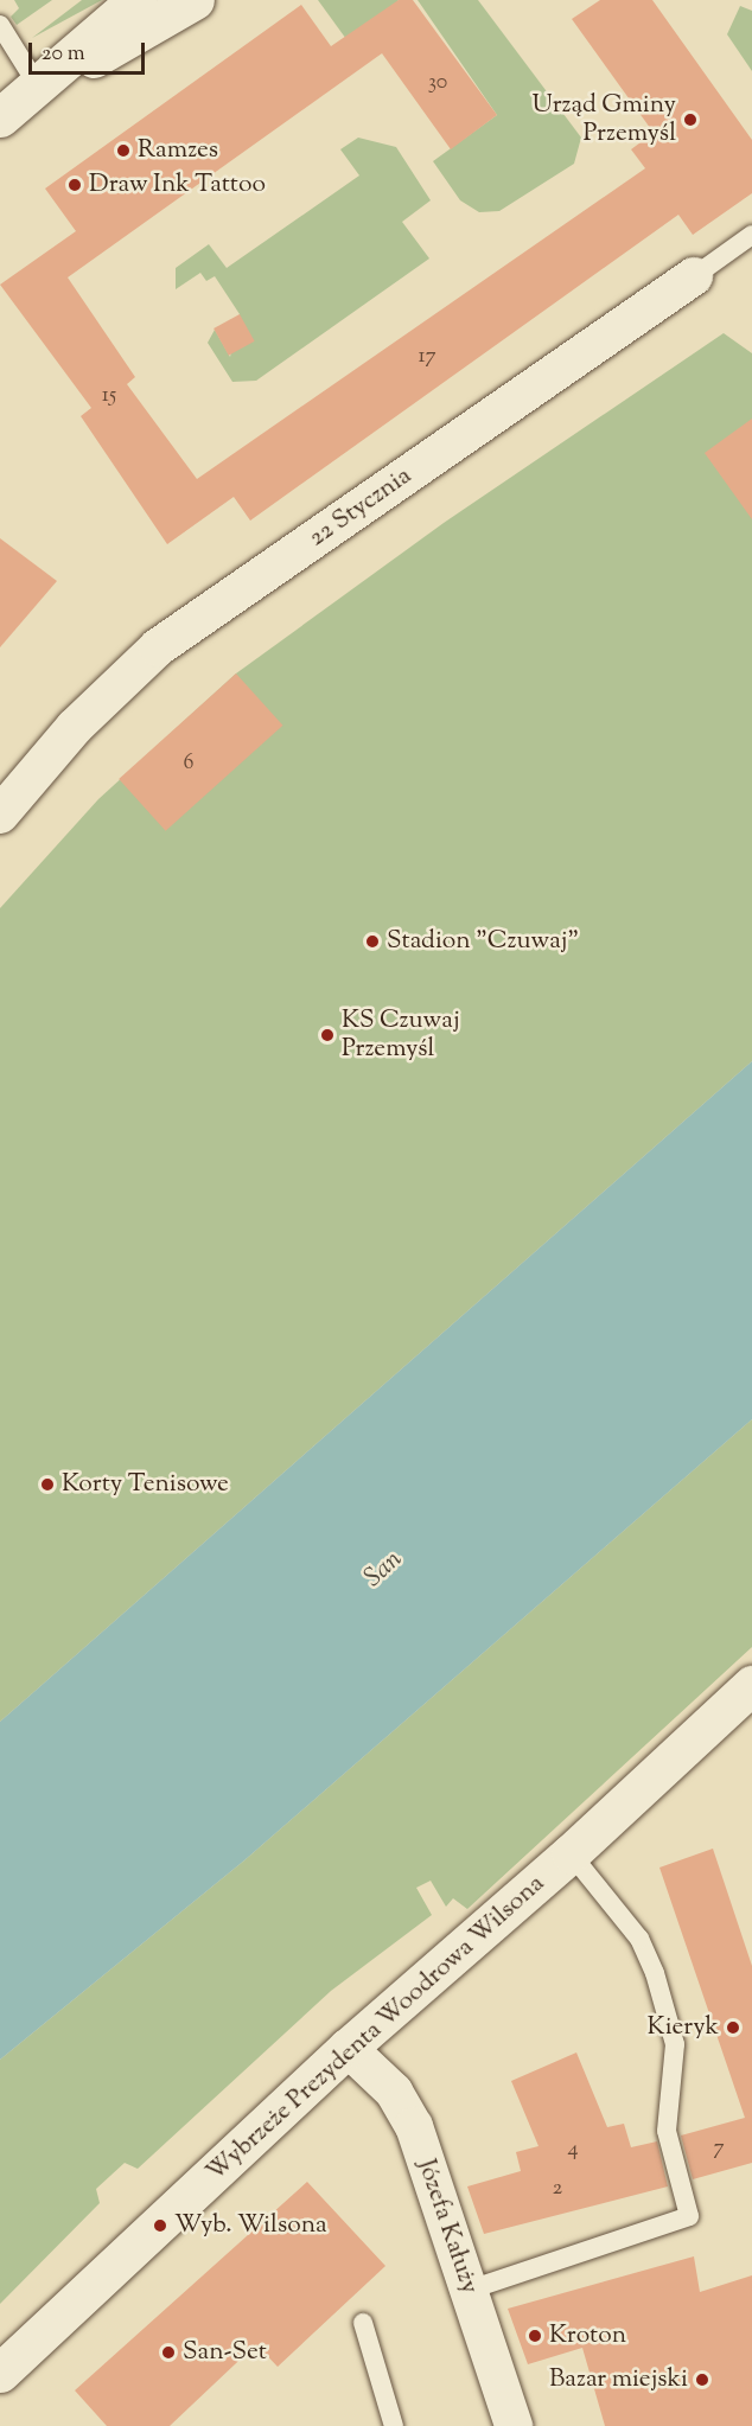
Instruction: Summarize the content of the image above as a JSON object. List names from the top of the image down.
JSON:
{
  "streets": {
    "street": ["22 Stycznia", "Wybrzeże Prezydenta Woodrowa Wilsona", "Józefa Kałuży"]
  },
  "crossings": [
    ["Wybrzeże Prezydenta Woodrowa Wilsona", "Józefa Kałuży"]
  ],
  "water": ["San"],
  "places": [
    "Urząd Gminy Przemyśl",
    "Ramzes",
    "Draw Ink Tattoo",
    "Stadion \"Czuwaj\"",
    "KS Czuwaj Przemyśl",
    "Korty Tenisowe",
    "Kieryk",
    "Wyb. Wilsona",
    "Kroton",
    "San-Set",
    "Bazar miejski"
  ],
  "house_numbers": [
    "30",
    "17",
    "15",
    "6",
    "7",
    "4",
    "2"
  ],
  "scale_bar": "20 m"
}
